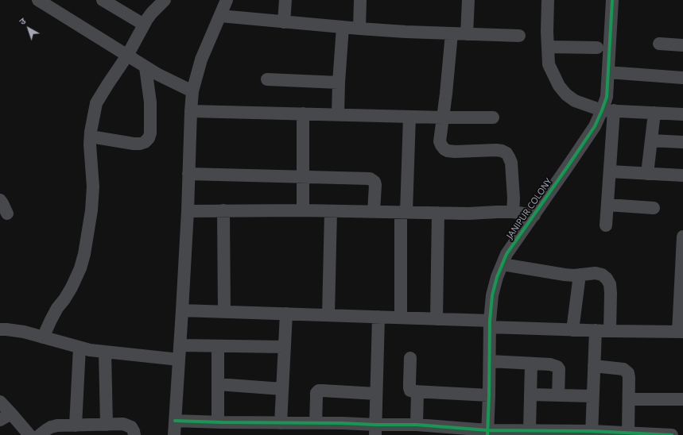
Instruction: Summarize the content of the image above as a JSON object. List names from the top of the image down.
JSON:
{
  "streets": {
    "street": ["JANIPUR COLONY"]
  },
  "north": "top left"
}
